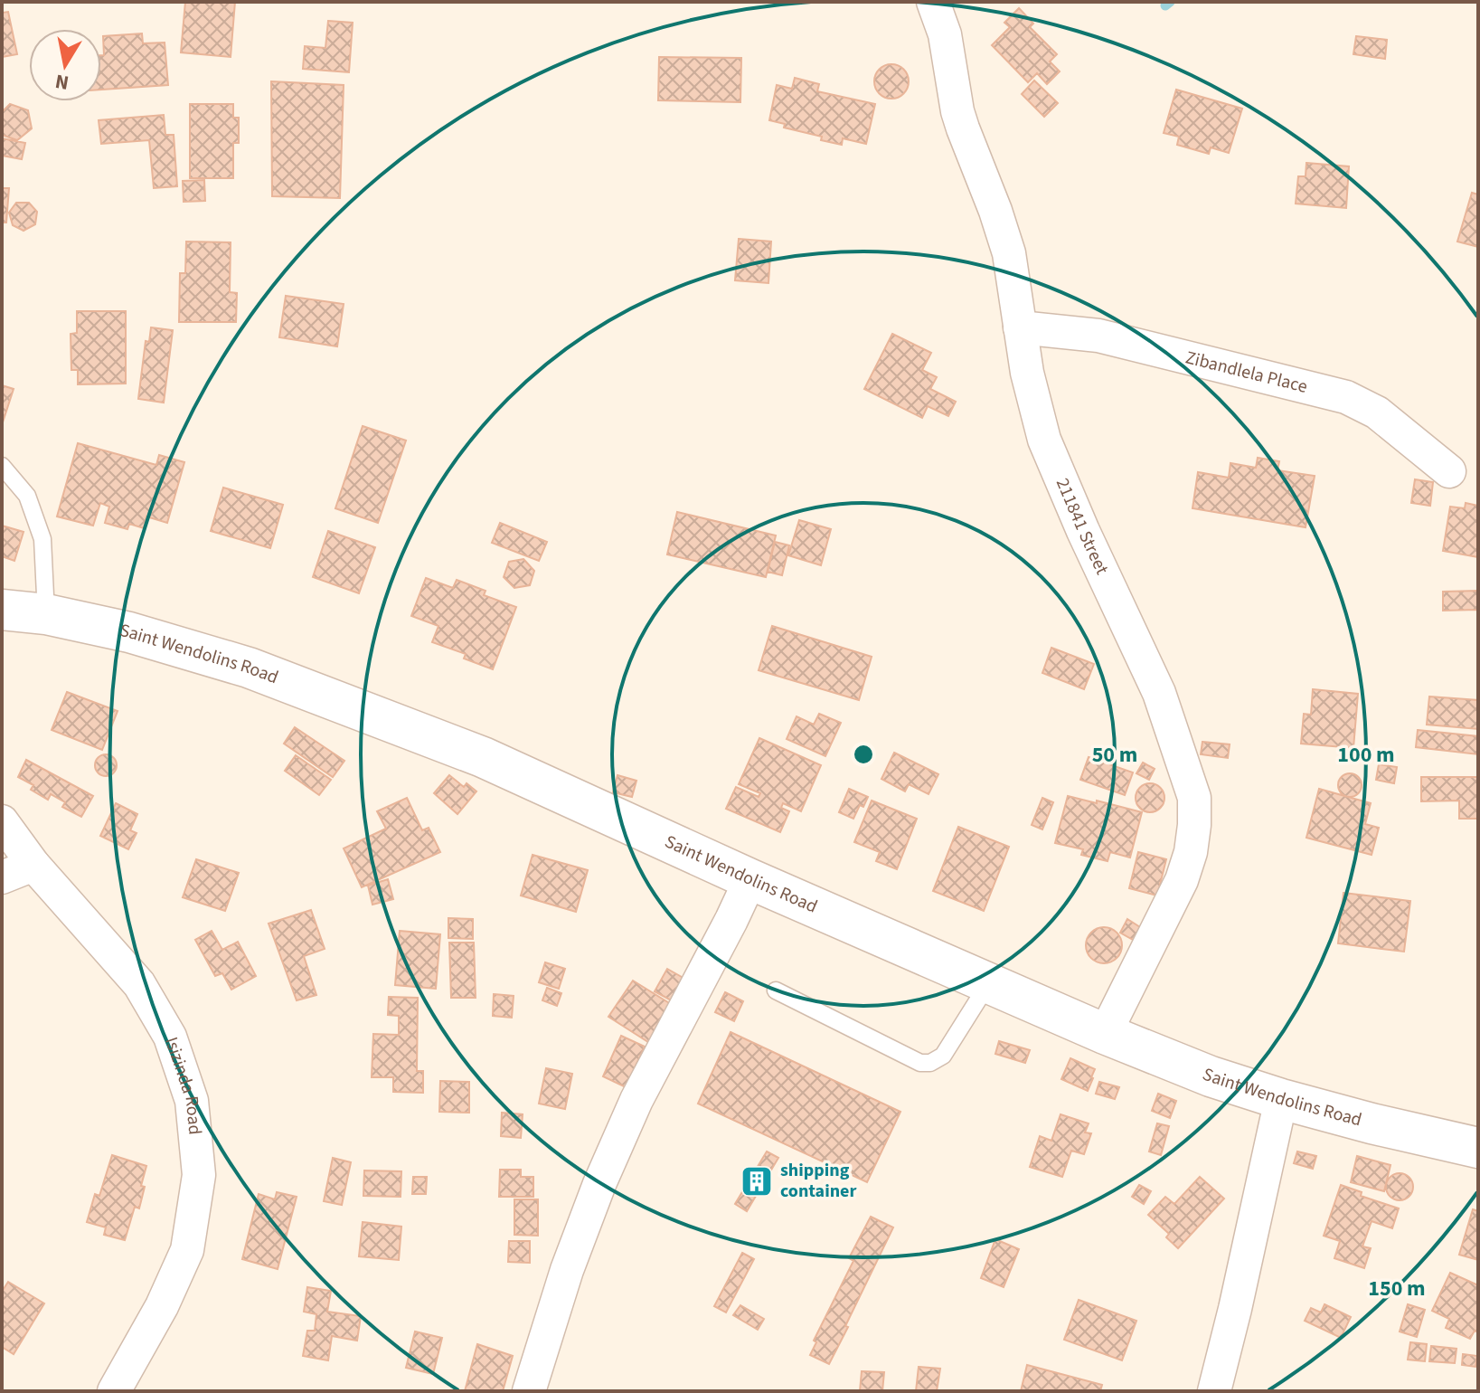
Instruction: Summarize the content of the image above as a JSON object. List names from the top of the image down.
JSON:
{
  "streets": {
    "street": [
      "Zibandlela Place",
      "211841 Street",
      "Saint Wendolins Road",
      "Isizinda Road"
    ]
  },
  "crossings": [
    ["Zibandlela Place", "211841 Street"],
    ["211841 Street", "Saint Wendolins Road"]
  ],
  "places": {
    "building": ["shipping container"]
  },
  "north": "bottom",
  "rings": ["50 m", "100 m", "150 m"]
}
